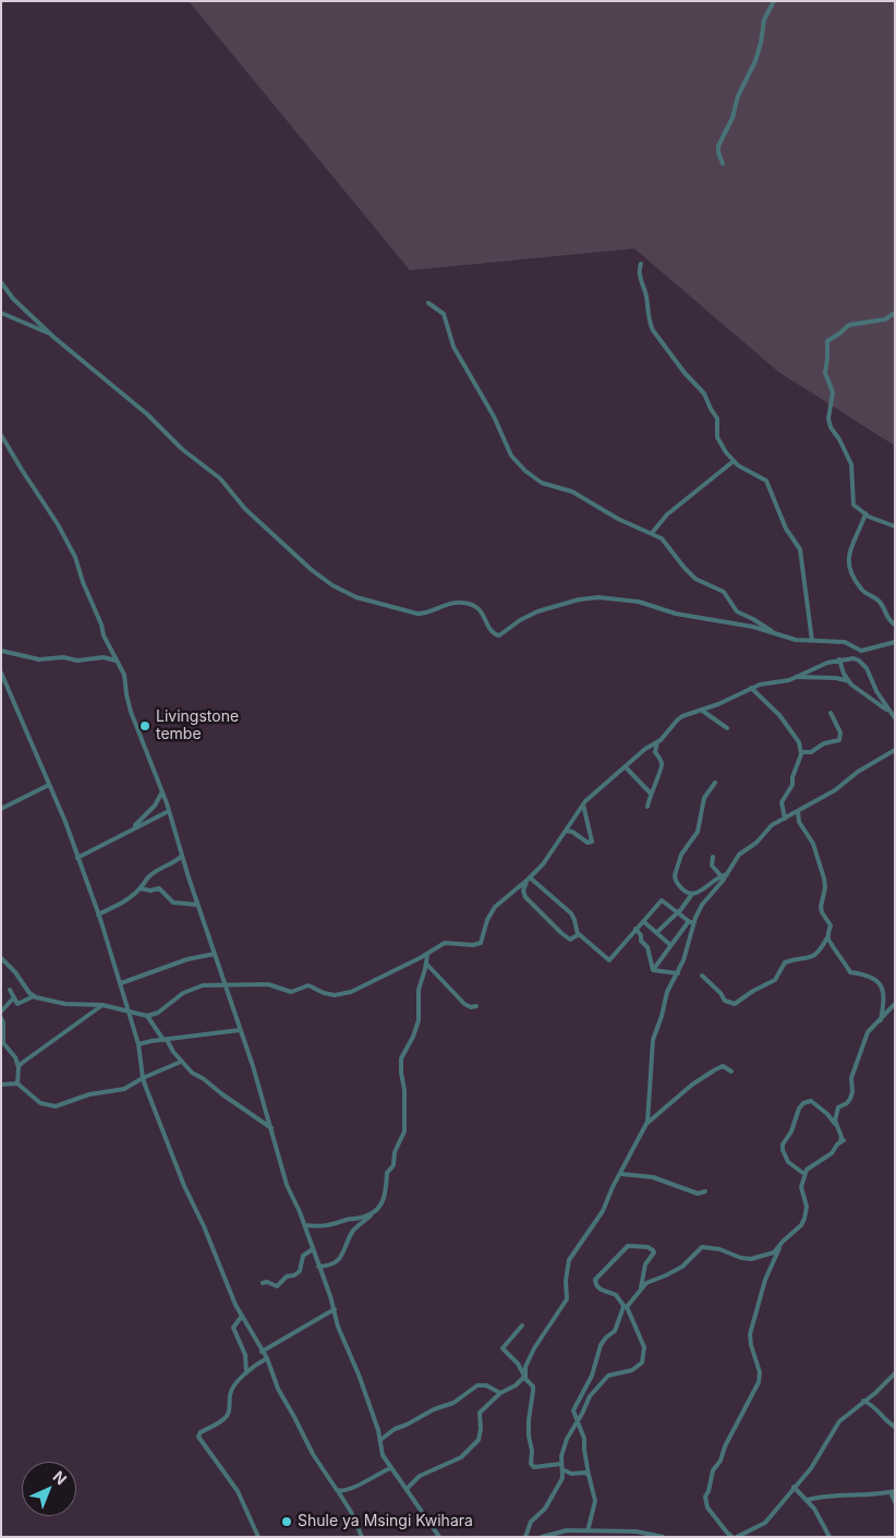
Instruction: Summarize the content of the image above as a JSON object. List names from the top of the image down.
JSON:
{
  "places": ["Livingstone tembe", "Shule ya Msingi Kwihara"],
  "north": "top right"
}
